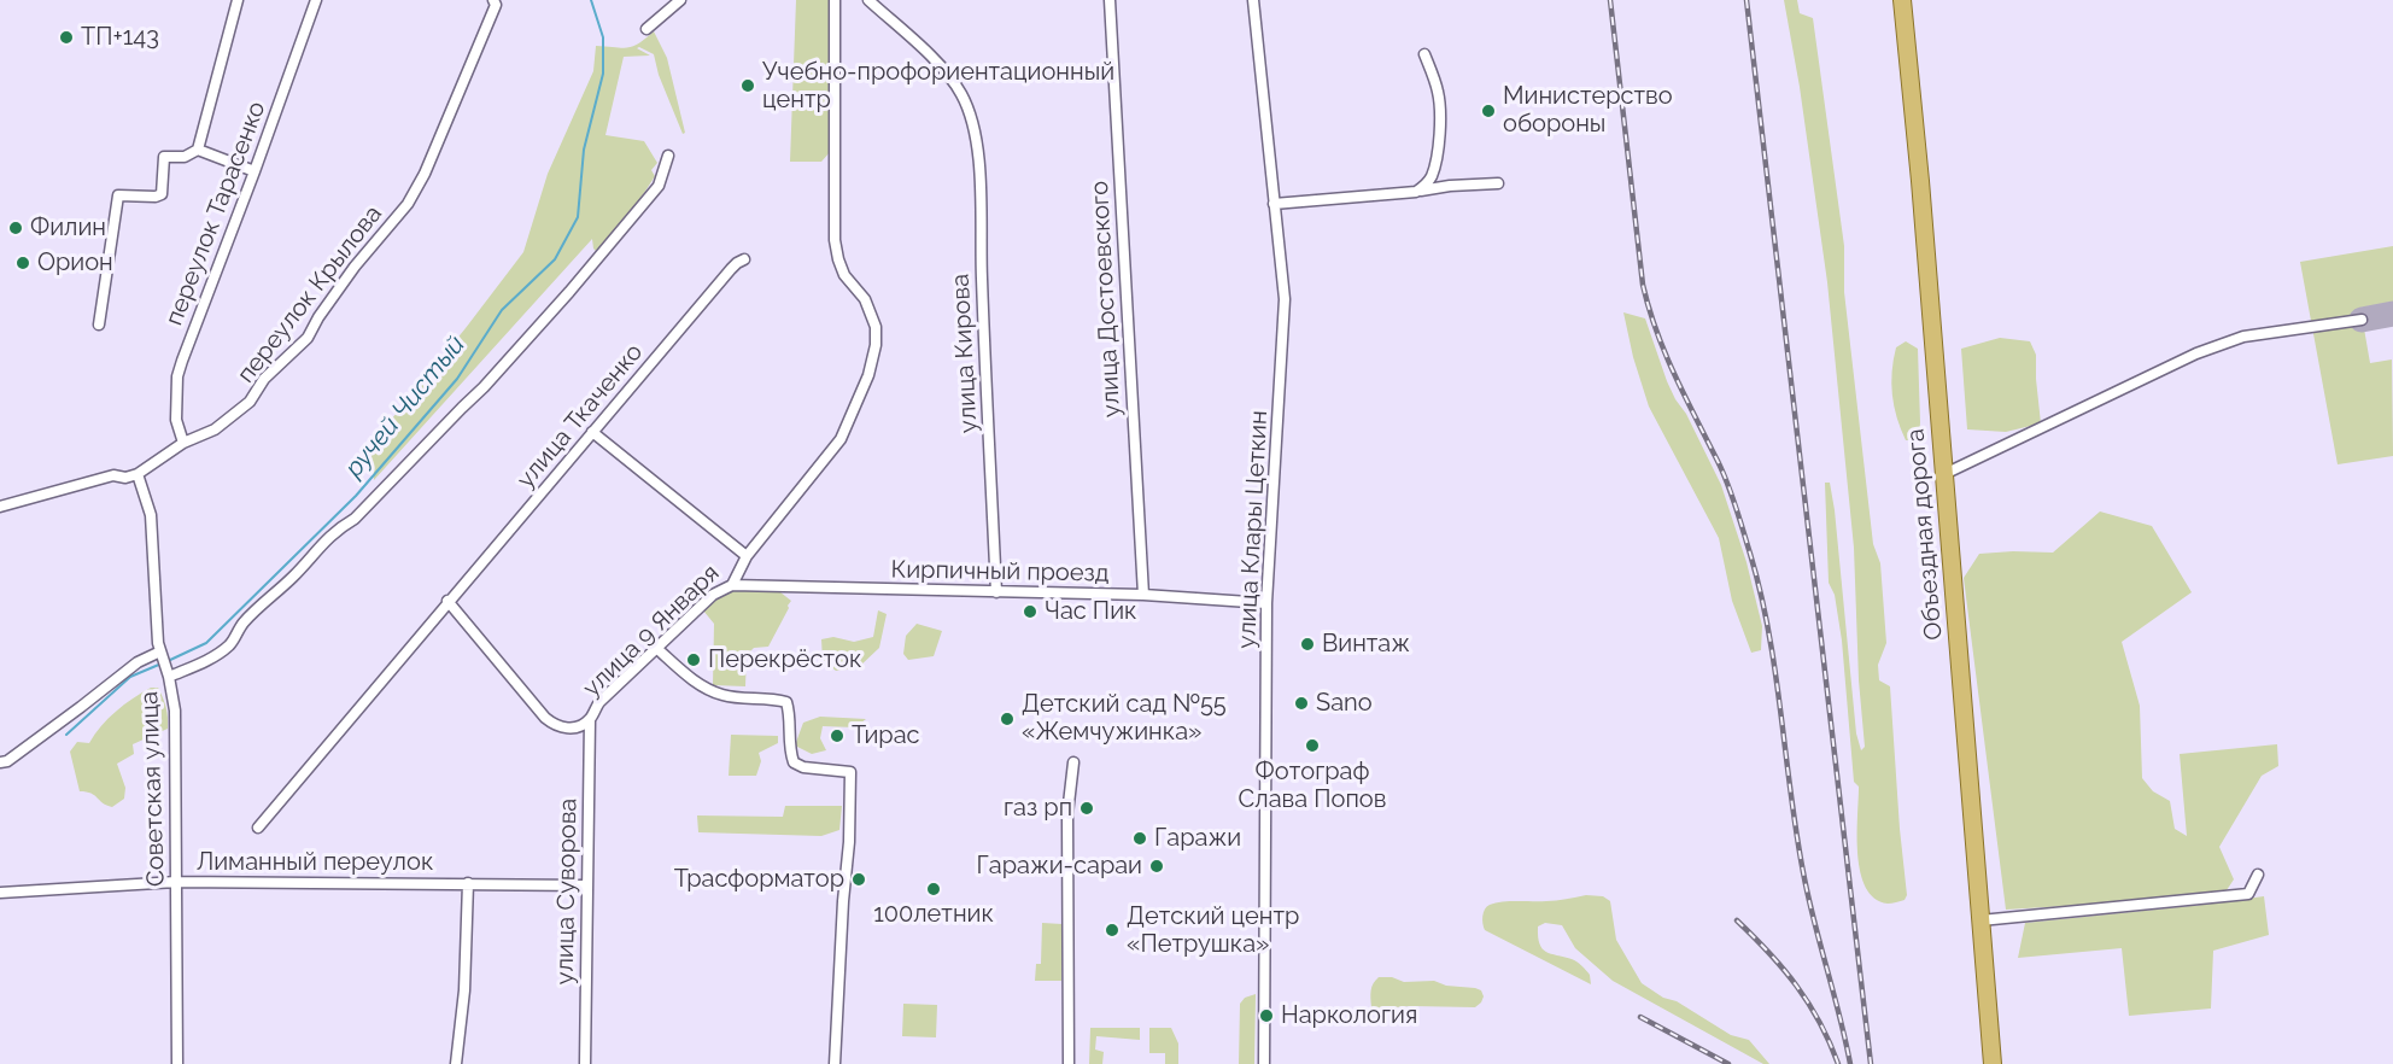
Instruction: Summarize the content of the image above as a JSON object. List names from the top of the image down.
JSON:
{
  "streets": {
    "main road": ["Объездная дорога"],
    "street": [
      "переулок Тарасенко",
      "переулок Крылова",
      "улица Достоевского",
      "улица Кирова",
      "улица Ткаченко",
      "улица Клары Цеткин",
      "Кирпичный проезд",
      "улица 9 Января",
      "Советская улица",
      "Лиманный переулок",
      "улица Суворова"
    ]
  },
  "crossings": [
    ["переулок Тарасенко", "переулок Крылова"],
    ["переулок Крылова", "Советская улица"],
    ["улица Достоевского", "Кирпичный проезд"],
    ["улица Кирова", "Кирпичный проезд"],
    ["улица Ткаченко", "улица 9 Января"],
    ["улица Клары Цеткин", "Кирпичный проезд"],
    ["Кирпичный проезд", "улица 9 Января"],
    ["улица 9 Января", "улица Суворова"],
    ["Советская улица", "Лиманный переулок"],
    ["Лиманный переулок", "улица Суворова"]
  ],
  "water": ["ручей Чистый"],
  "places": [
    "ТП+143",
    "Учебно-профориентационный центр",
    "Министерство обороны",
    "Филин",
    "Орион",
    "Час Пик",
    "Винтаж",
    "Перекрёсток",
    "Sano",
    "Детский сад №55 «Жемчужинка»",
    "Тирас",
    "Фотограф Слава Попов",
    "газ рп",
    "Гаражи",
    "Гаражи-сараи",
    "Трасформатор",
    "100летник",
    "Детский центр «Петрушка»",
    "Наркология"
  ]
}
